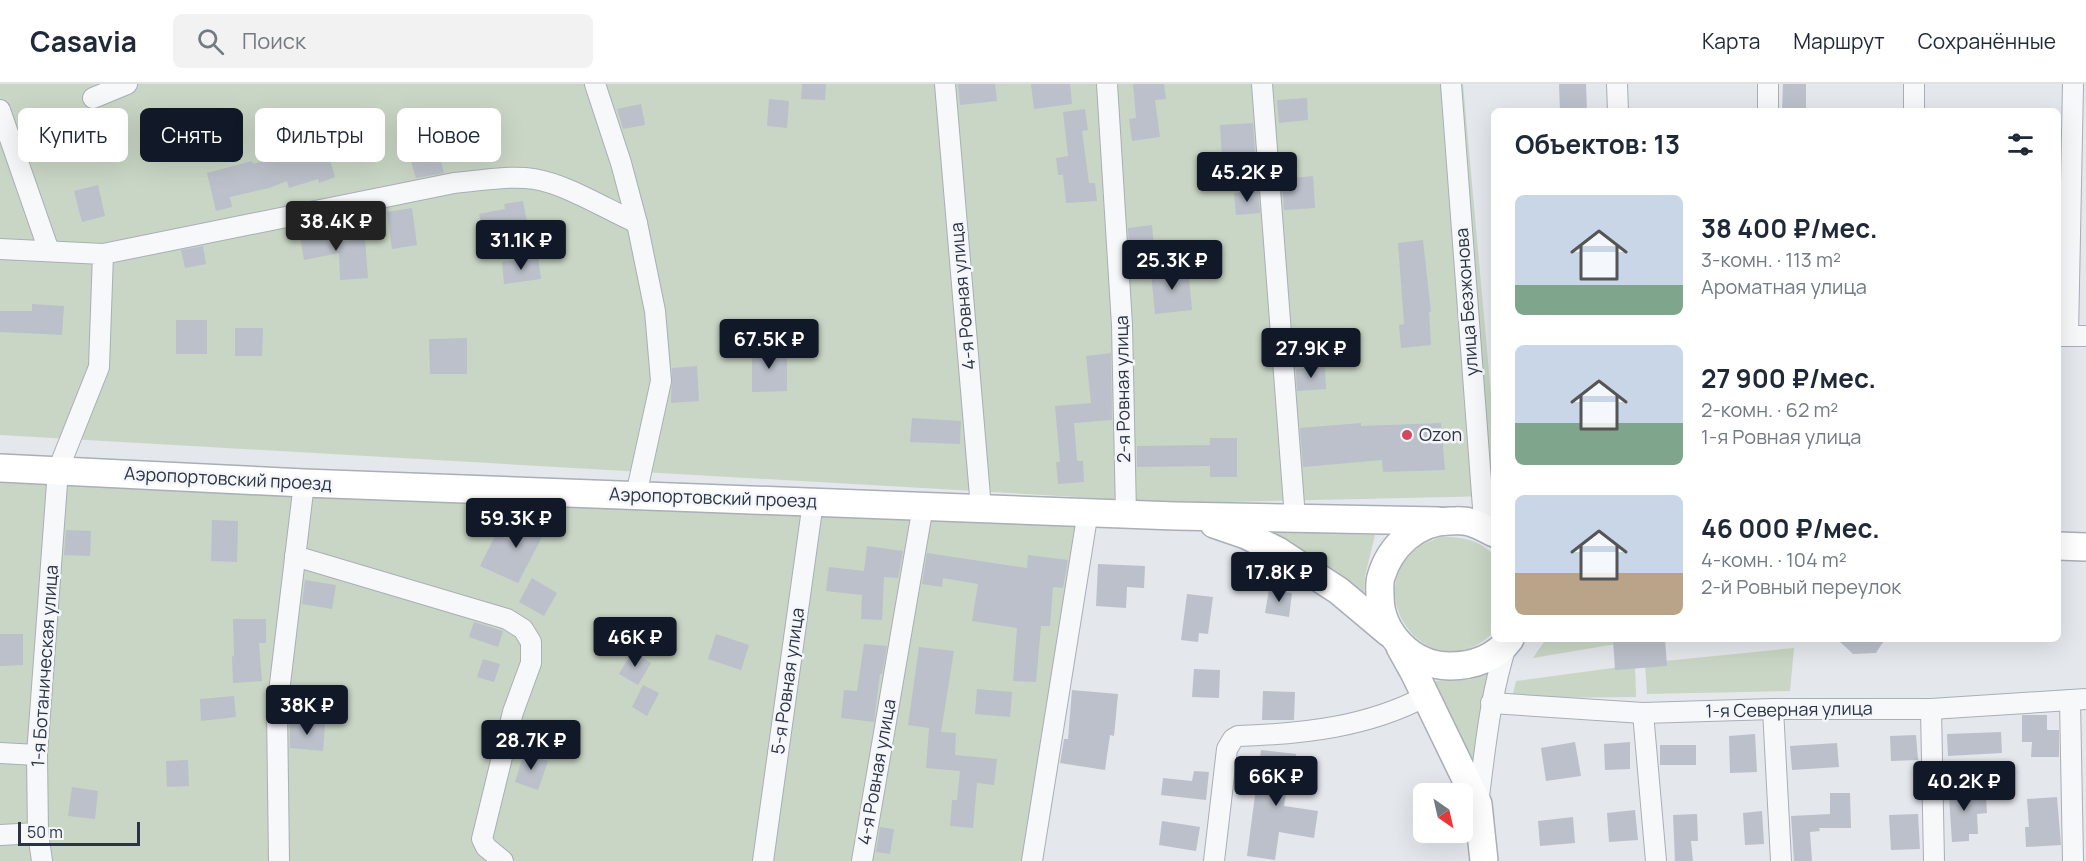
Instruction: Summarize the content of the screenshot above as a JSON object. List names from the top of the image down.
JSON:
{
  "streets": {
    "main road": ["Аэропортовский проезд"],
    "street": [
      "4-я Ровная улица",
      "улица Безжонова",
      "2-я Ровная улица",
      "1-я Ботаническая улица",
      "5-я Ровная улица",
      "1-я Северная улица"
    ]
  },
  "crossings": [
    ["4-я Ровная улица", "Аэропортовский проезд"],
    ["2-я Ровная улица", "Аэропортовский проезд"],
    ["Аэропортовский проезд", "1-я Ботаническая улица"],
    ["Аэропортовский проезд", "5-я Ровная улица"]
  ],
  "places": ["Ozon"],
  "scale_bar": "50 m",
  "north": "bottom right",
  "page": {
    "header": "Casavia",
    "search": "Поиск",
    "nav": ["Карта", "Маршрут", "Сохранённые"],
    "chip": [
      "Купить",
      "Снять",
      "Фильтры",
      "Новое"
    ],
    "heading": "Объектов: 13",
    "price": [
      "45.2K ₽",
      "38.4K ₽",
      "31.1K ₽",
      "25.3K ₽",
      "67.5K ₽",
      "27.9K ₽",
      "59.3K ₽",
      "17.8K ₽",
      "46K ₽",
      "38K ₽",
      "28.7K ₽",
      "66K ₽",
      "40.2K ₽"
    ],
    "list": [
      {
        "name": "38 400 ₽/мес.",
        "note": "3-комн. · 113 m² · Ароматная улица"
      },
      {
        "name": "27 900 ₽/мес.",
        "note": "2-комн. · 62 m² · 1-я Ровная улица"
      },
      {
        "name": "46 000 ₽/мес.",
        "note": "4-комн. · 104 m² · 2-й Ровный переулок"
      }
    ],
    "scale": "50 m"
  }
}
